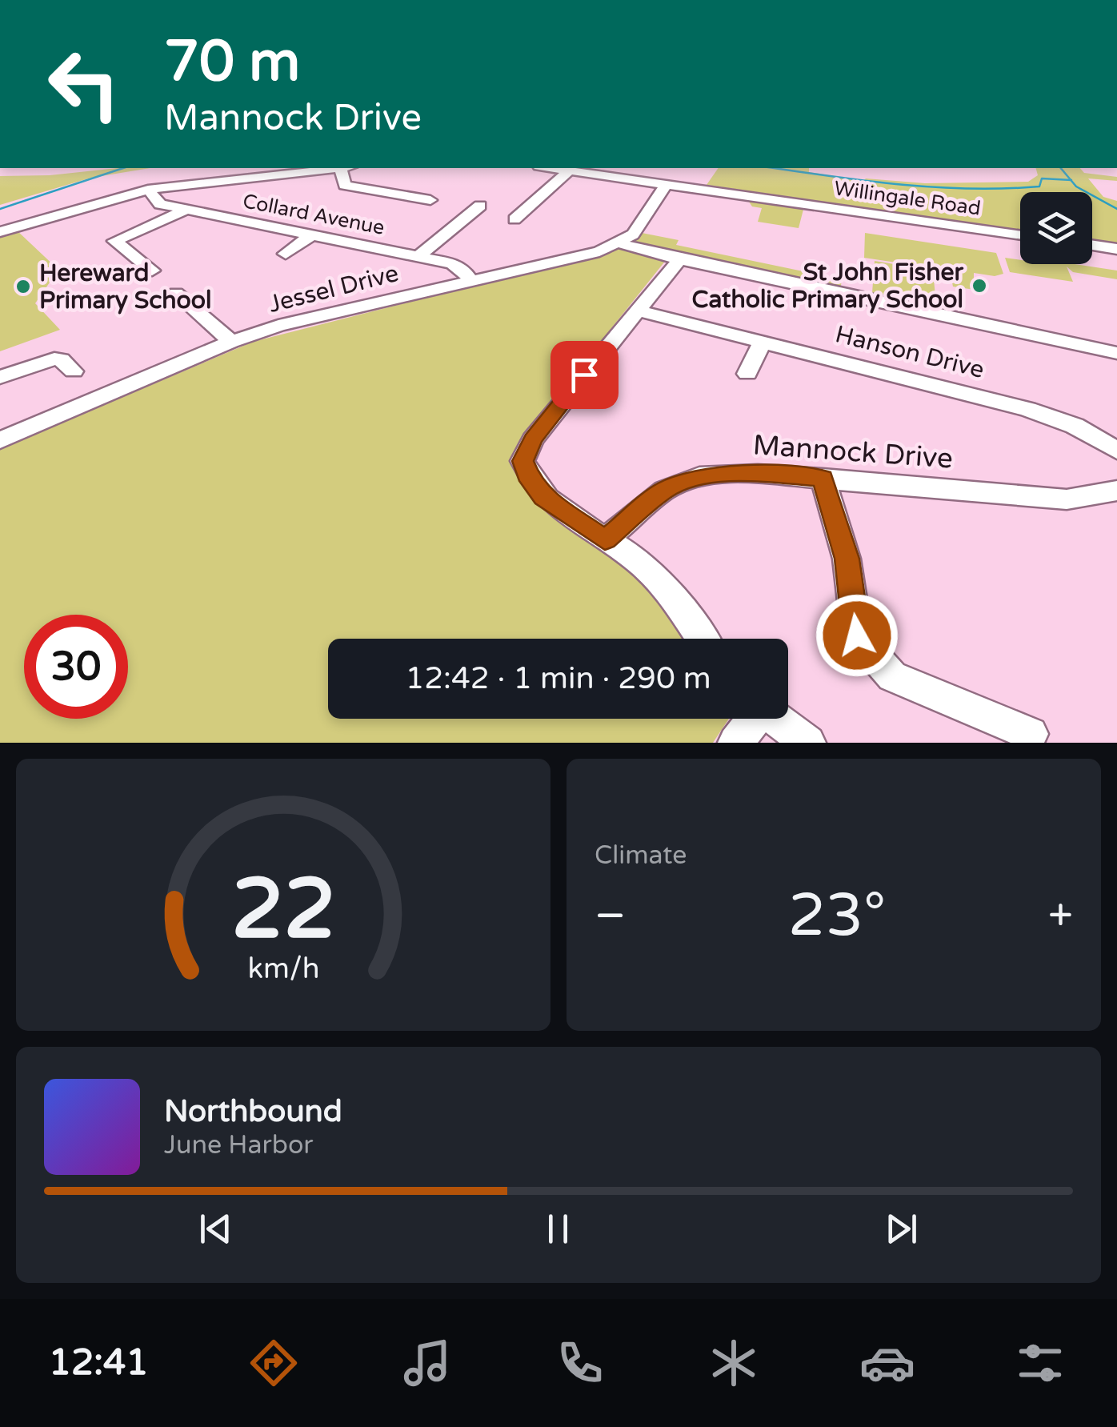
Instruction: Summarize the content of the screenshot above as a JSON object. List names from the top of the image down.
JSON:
{
  "streets": {
    "street": [
      "Willingale Road",
      "Collard Avenue",
      "Jessel Drive",
      "Hanson Drive",
      "Mannock Drive"
    ]
  },
  "crossings": [
    ["Willingale Road", "Jessel Drive"],
    ["Collard Avenue", "Jessel Drive"]
  ],
  "places": ["St John Fisher Catholic Primary School", "Hereward Primary School"],
  "page": {
    "turn": ["70 m", "Mannock Drive"],
    "limit": "30",
    "trip": "12:42 · 1 min · 290 m",
    "tile": "Climate",
    "heat": ["−", "23°", "+"],
    "song": ["Northbound", "June Harbor"],
    "tabs": "12:41",
    "gauge": ["22", "km/h"]
  }
}
